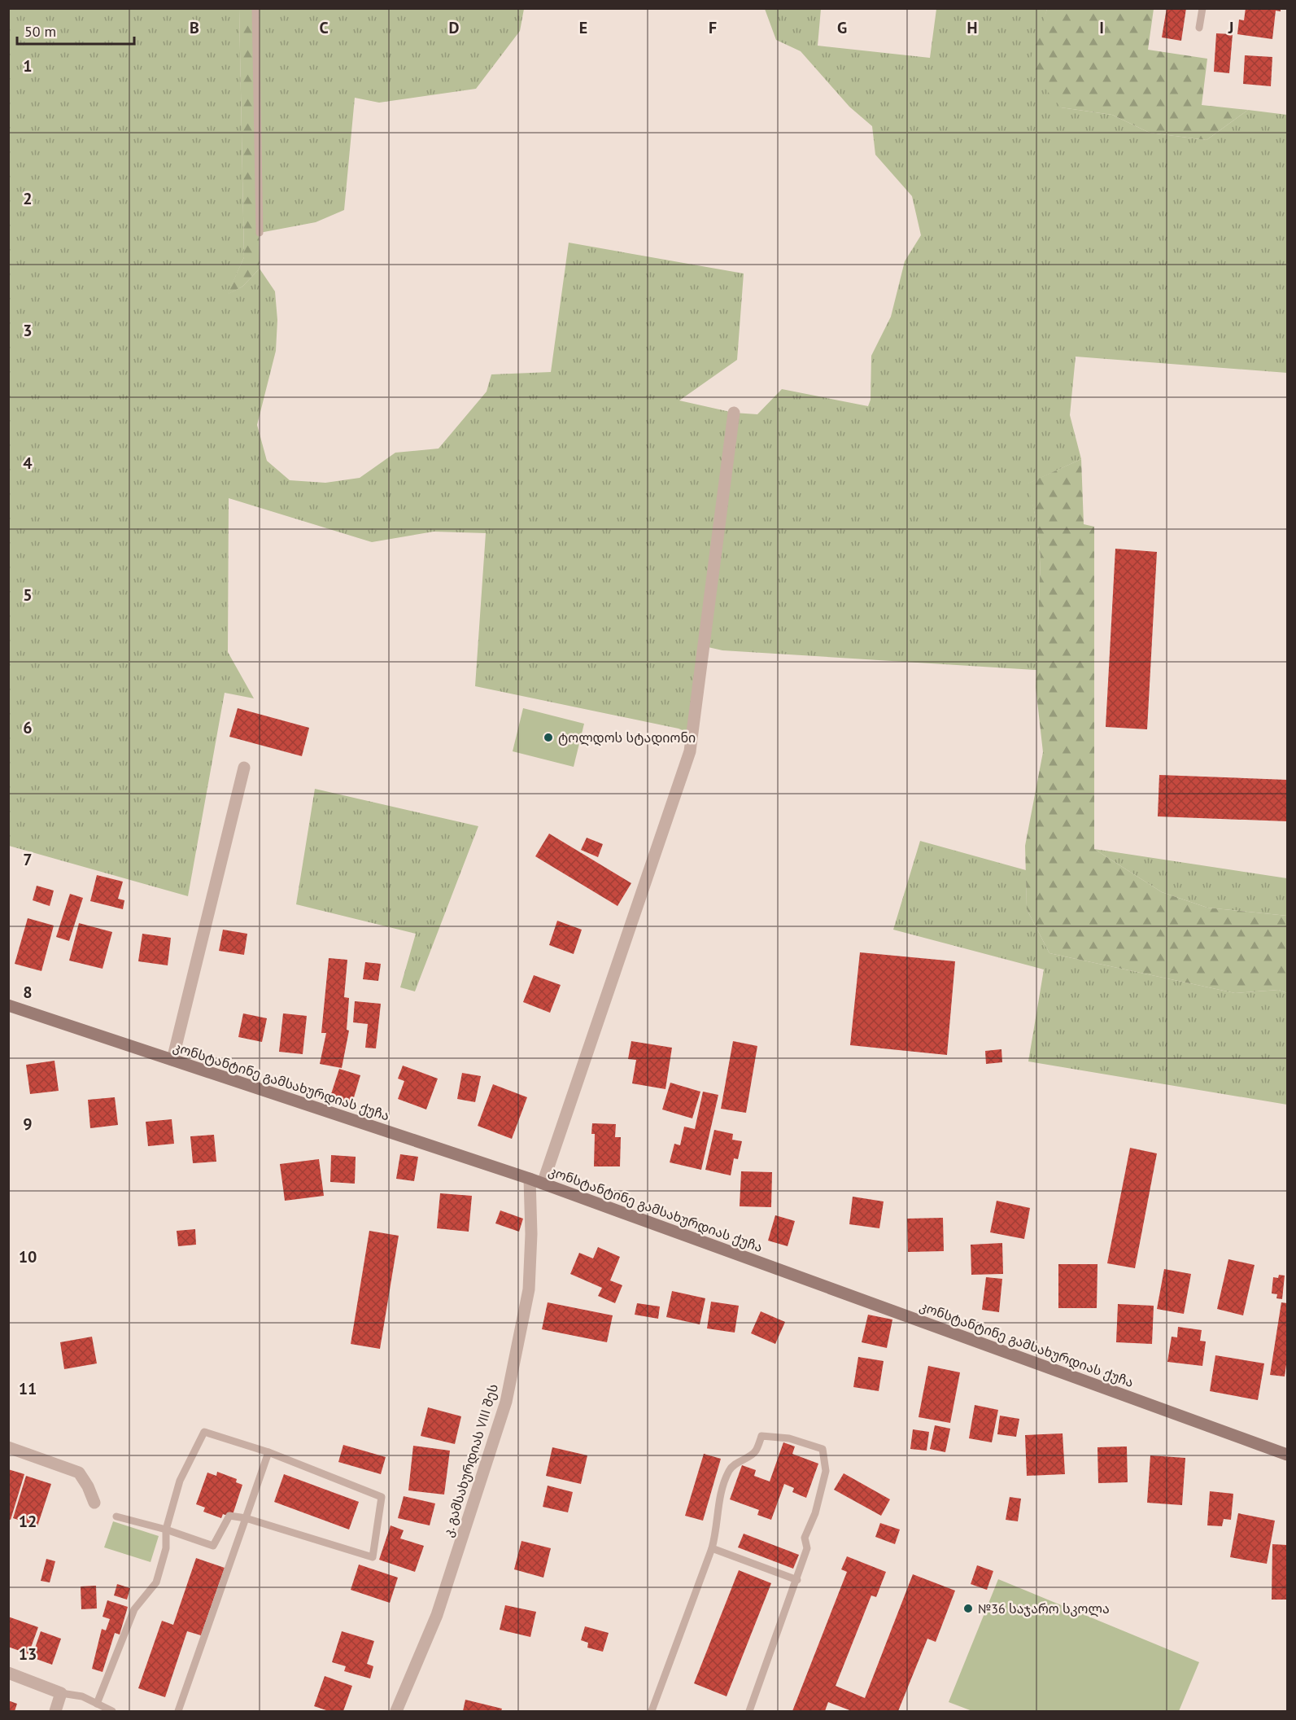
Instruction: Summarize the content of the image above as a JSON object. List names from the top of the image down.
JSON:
{
  "streets": {
    "street": ["კონსტანტინე გამსახურდიას ქუჩა", "კ. გამსახურდიას VIII შეს"]
  },
  "crossings": [
    ["კონსტანტინე გამსახურდიას ქუჩა", "კ. გამსახურდიას VIII შეს"]
  ],
  "places": ["ტოლდოს სტადიონი", "№36 საჯარო სკოლა"],
  "scale_bar": "50 m",
  "grid": {
    "columns": [
      "B",
      "C",
      "D",
      "E",
      "F",
      "G",
      "H",
      "I",
      "J"
    ],
    "rows": [
      "1",
      "2",
      "3",
      "4",
      "5",
      "6",
      "7",
      "8",
      "9",
      "10",
      "11",
      "12",
      "13"
    ]
  }
}
